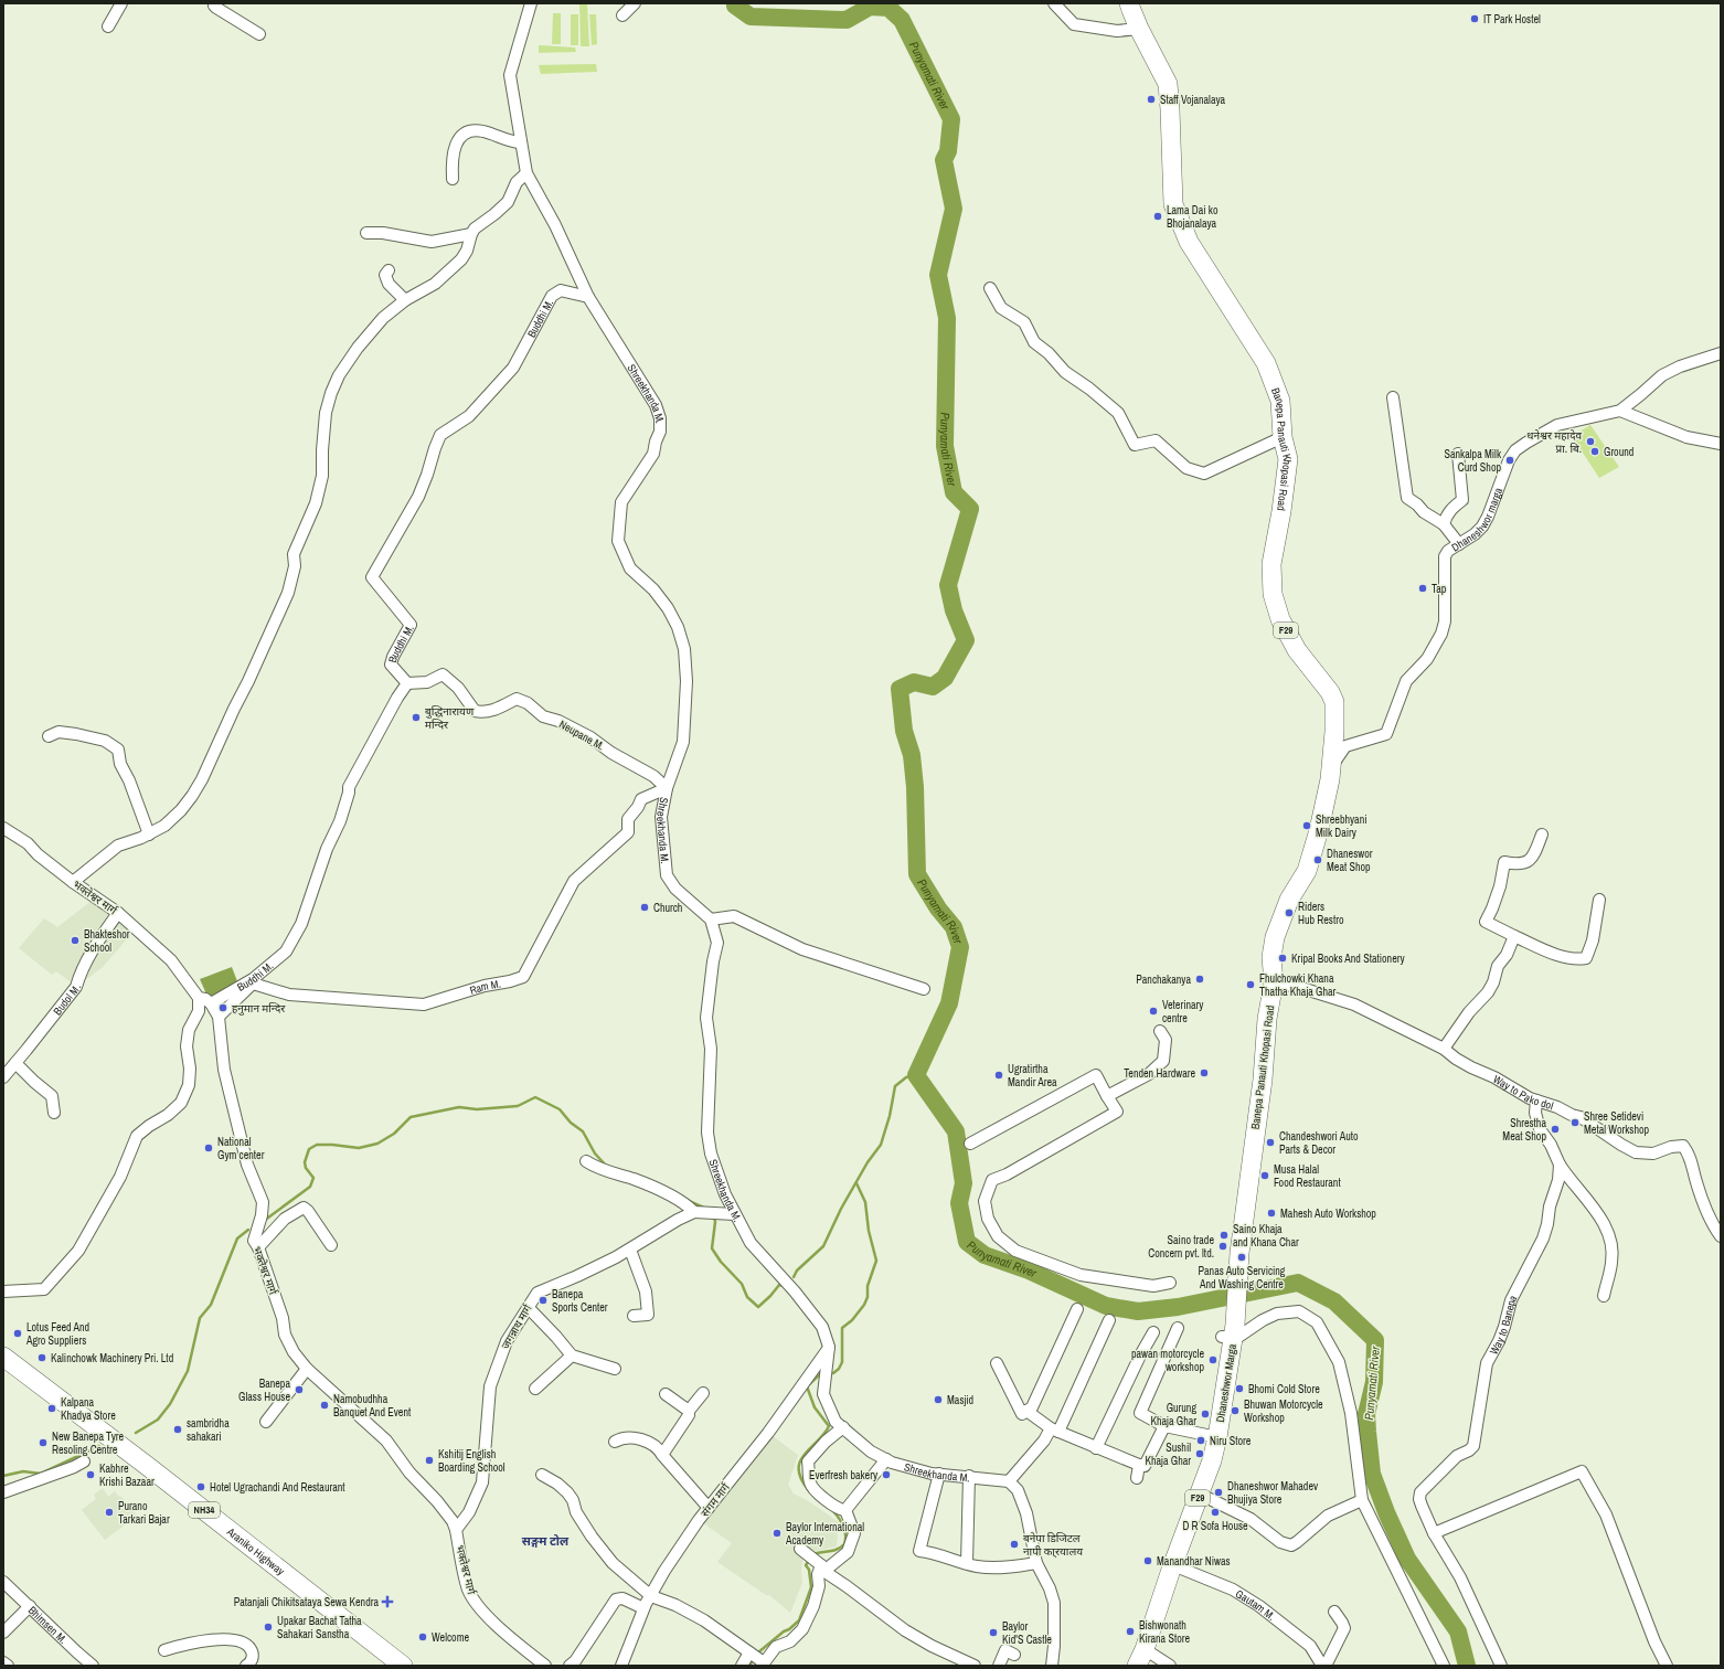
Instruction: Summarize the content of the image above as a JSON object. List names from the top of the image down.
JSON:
{
  "streets": {
    "main road": [
      "Banepa Panauti Khopasi Road",
      "F29",
      "Dhaneshwor Marga",
      "NH34",
      "Araniko Highway"
    ],
    "street": [
      "Buddhi M.",
      "Shreekhanda M.",
      "Dhaneshwor marga",
      "Neupane M.",
      "भक्तेश्वर मार्ग",
      "Ram M.",
      "Budol M.",
      "Way to Pako dol",
      "Way to Banepa",
      "जगन्नाथ मार्ग",
      "संगम मार्ग",
      "Gautam M.",
      "Bhimsen M."
    ]
  },
  "crossings": [
    ["Buddhi M.", "Shreekhanda M."],
    ["Buddhi M.", "Neupane M."],
    ["Buddhi M.", "भक्तेश्वर मार्ग"],
    ["Shreekhanda M.", "Neupane M."],
    ["Shreekhanda M.", "Ram M."],
    ["Shreekhanda M.", "संगम मार्ग"],
    ["Banepa Panauti Khopasi Road", "Dhaneshwor marga"],
    ["Banepa Panauti Khopasi Road", "Way to Pako dol"],
    ["Banepa Panauti Khopasi Road", "Dhaneshwor Marga"],
    ["Neupane M.", "Ram M."],
    ["भक्तेश्वर मार्ग", "Ram M."],
    ["भक्तेश्वर मार्ग", "Budol M."],
    ["भक्तेश्वर मार्ग", "जगन्नाथ मार्ग"],
    ["Dhaneshwor Marga", "Gautam M."]
  ],
  "districts": ["सङ्गम टोल"],
  "water": ["Punyamati River"],
  "places": {
    "other": [
      "IT Park Hostel",
      "Staff Vojanalaya",
      "Lama Dai ko Bhojanalaya",
      "धनेश्वर महादेव प्रा. बि.",
      "Ground",
      "Sankalpa Milk Curd Shop",
      "Tap",
      "बुद्धिनारायण मन्दिर",
      "Shreebhyani Milk Dairy",
      "Dhaneswor Meat Shop",
      "Church",
      "Riders Hub Restro",
      "Bhakteshor School",
      "Kripal Books And Stationery",
      "Panchakanya",
      "Fhulchowki Khana Thatha Khaja Ghar",
      "हनुमान मन्दिर",
      "Veterinary centre",
      "Tenden Hardware",
      "Ugratirtha Mandir Area",
      "Shree Setidevi Metal Workshop",
      "Shrestha Meat Shop",
      "Chandeshwori Auto Parts & Decor",
      "National Gym center",
      "Musa Halal Food Restaurant",
      "Mahesh Auto Workshop",
      "Saino Khaja and Khana Char",
      "Saino trade Concern pvt. ltd.",
      "Panas Auto Servicing And Washing Centre",
      "Banepa Sports Center",
      "Lotus Feed And Agro Suppliers",
      "Kalinchowk Machinery Pri. Ltd",
      "pawan motorcycle workshop",
      "Bhomi Cold Store",
      "Banepa Glass House",
      "Masjid",
      "Namobudhha Banquet And Event",
      "Kalpana Khadya Store",
      "Bhuwan Motorcycle Workshop",
      "Gurung Khaja Ghar",
      "sambridha sahakari",
      "Niru Store",
      "New Banepa Tyre Resoling Centre",
      "Sushil Khaja Ghar",
      "Kshitij English Boarding School",
      "Kabhre Krishi Bazaar",
      "Everfresh bakery",
      "Hotel Ugrachandi And Restaurant",
      "Dhaneshwor Mahadev Bhujiya Store",
      "Purano Tarkari Bajar",
      "D R Sofa House",
      "Baylor International Academy",
      "बनेपा डिजिटल नापी का्रयालय",
      "Manandhar Niwas",
      "Upakar Bachat Tatha Sahakari Sanstha",
      "Bishwonath Kirana Store",
      "Baylor Kid'S Castle",
      "Welcome"
    ],
    "health": ["Patanjali Chikitsataya Sewa Kendra"]
  }
}
